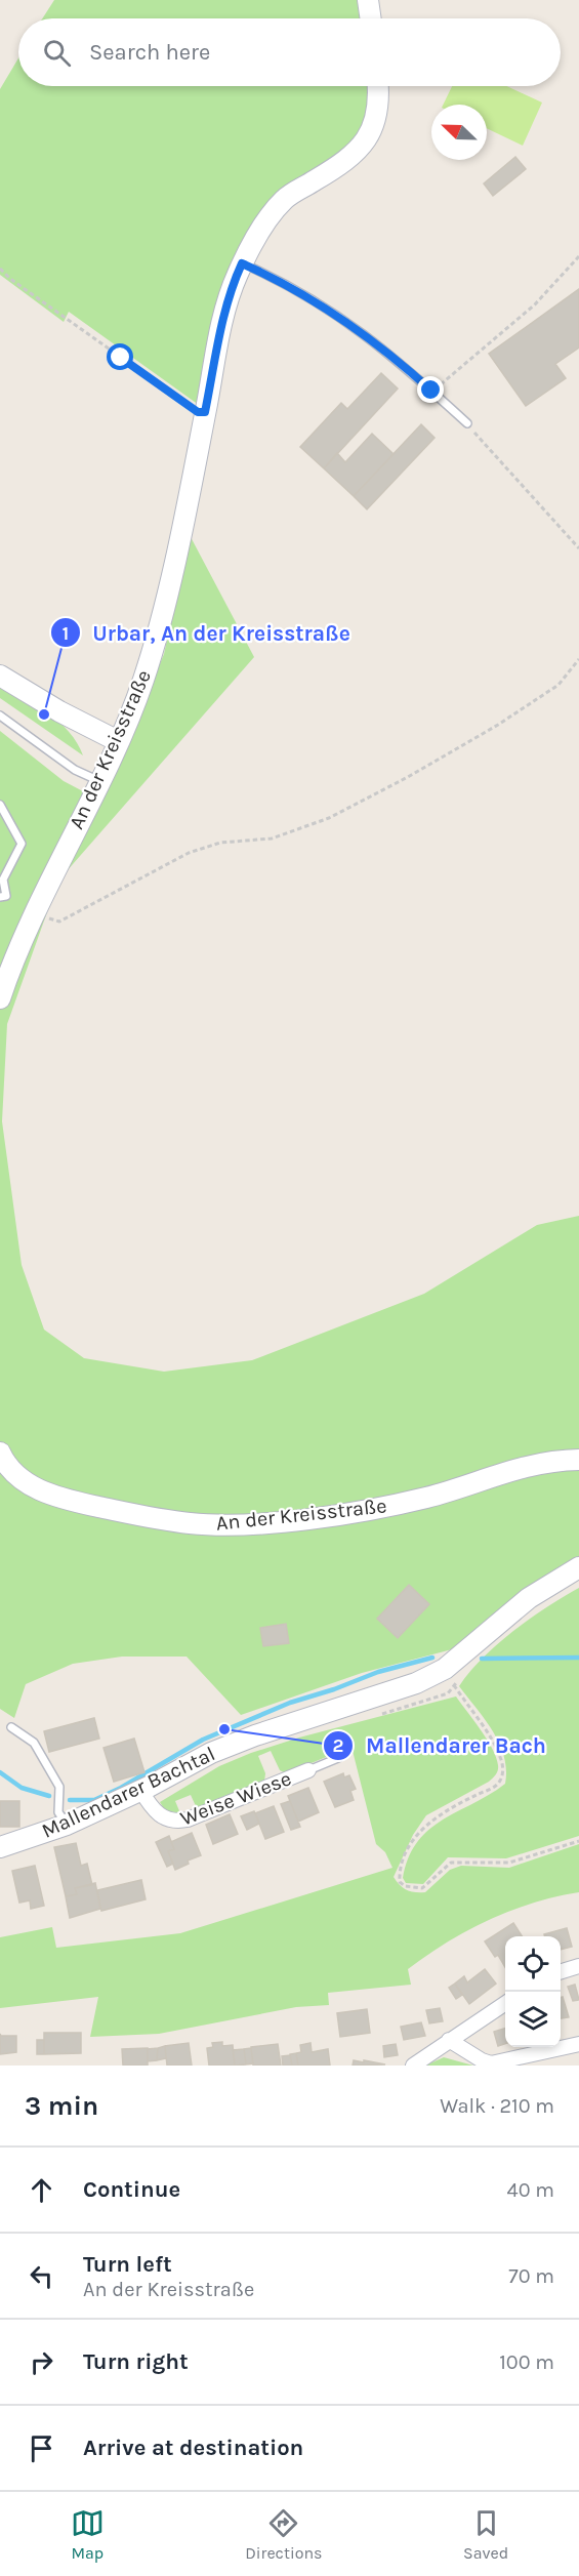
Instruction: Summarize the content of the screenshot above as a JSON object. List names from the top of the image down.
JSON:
{
  "streets": {
    "street": ["An der Kreisstraße", "Mallendarer Bachtal", "Weise Wiese"]
  },
  "crossings": [
    ["Mallendarer Bachtal", "Weise Wiese"]
  ],
  "places": ["Urbar, An der Kreisstraße", "Mallendarer Bach"],
  "north": "top left",
  "page": {
    "search": "Search here",
    "heading": ["3 min", "Walk · 210 m"],
    "list": [
      ["Continue", "40 m"],
      ["Turn left", "An der Kreisstraße", "70 m"],
      ["Turn right", "100 m"],
      "Arrive at destination"
    ],
    "nav": ["Map", "Directions", "Saved"]
  }
}
